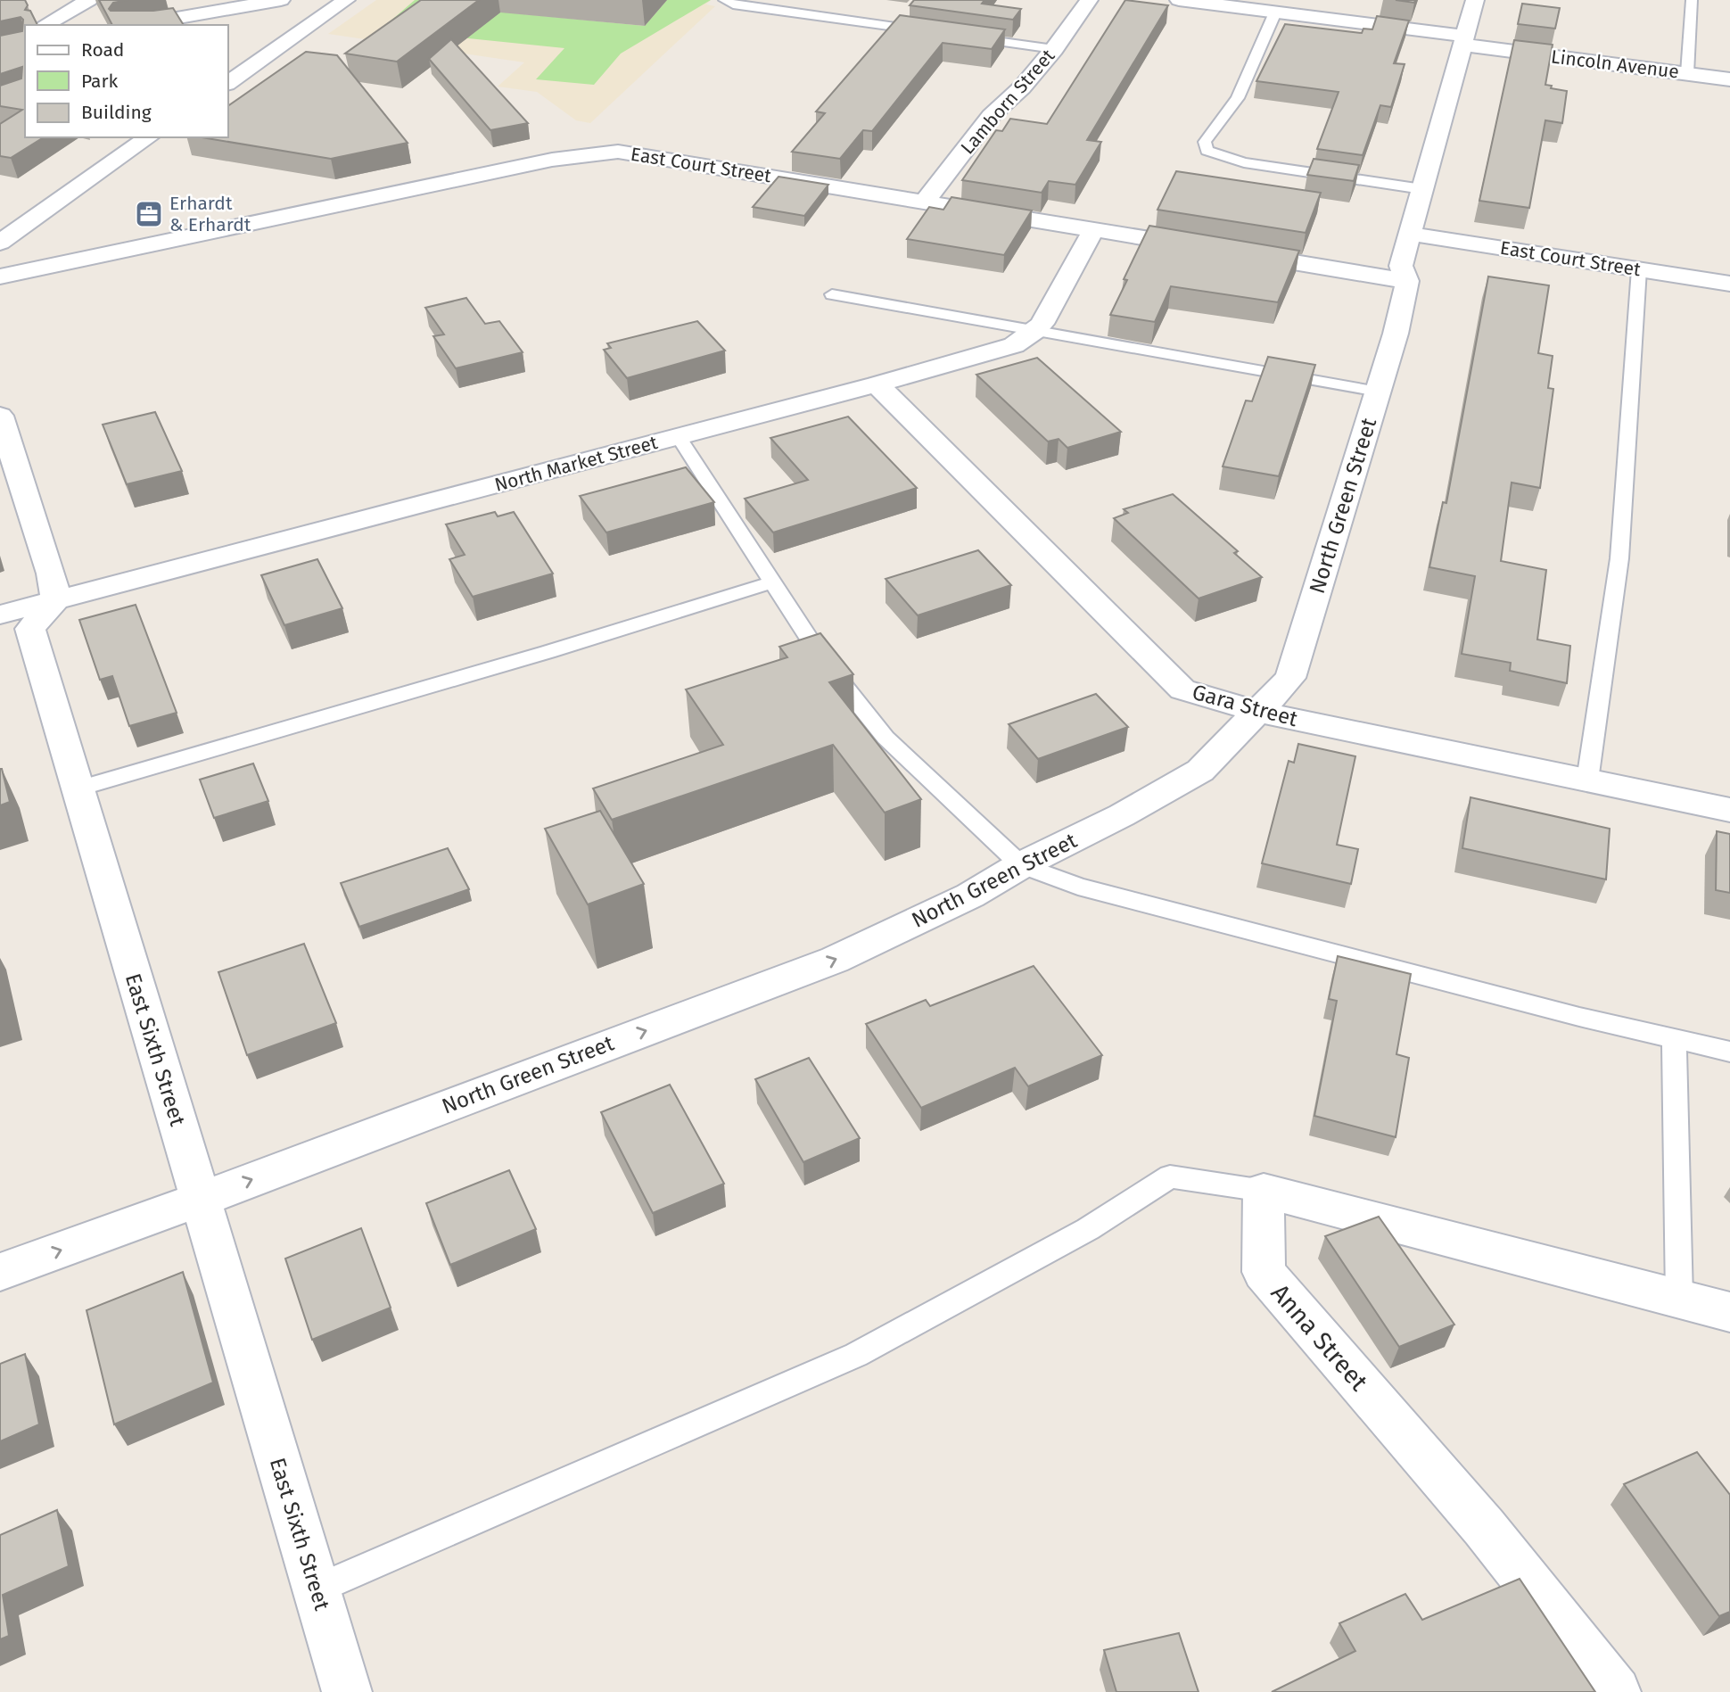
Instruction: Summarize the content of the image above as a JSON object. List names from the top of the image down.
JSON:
{
  "streets": {
    "street": [
      "Lincoln Avenue",
      "Lamborn Street",
      "East Court Street",
      "North Market Street",
      "North Green Street",
      "Gara Street",
      "East Sixth Street",
      "Anna Street"
    ]
  },
  "crossings": [
    ["Lincoln Avenue", "North Green Street"],
    ["Lamborn Street", "East Court Street"],
    ["East Court Street", "North Market Street"],
    ["East Court Street", "North Green Street"],
    ["North Market Street", "Gara Street"],
    ["North Market Street", "East Sixth Street"],
    ["North Green Street", "Gara Street"],
    ["North Green Street", "East Sixth Street"]
  ],
  "one_way": ["North Green Street"],
  "places": {
    "office": ["Erhardt & Erhardt"]
  },
  "legend": ["Road", "Park", "Building"]
}
